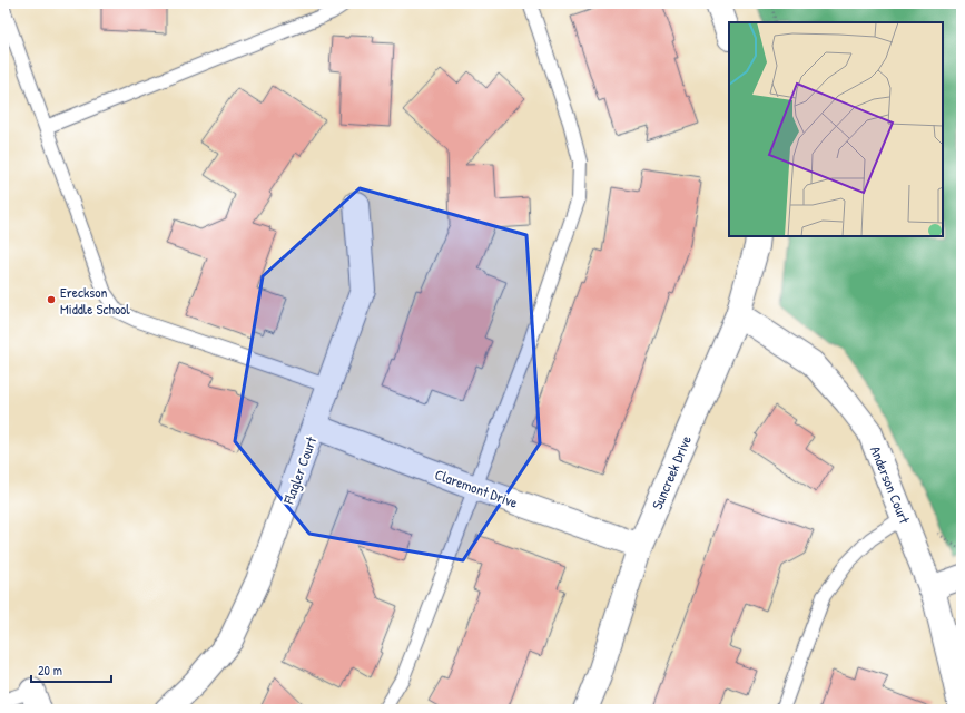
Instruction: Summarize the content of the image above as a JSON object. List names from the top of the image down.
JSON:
{
  "streets": {
    "street": [
      "Flagler Court",
      "Suncreek Drive",
      "Anderson Court",
      "Claremont Drive"
    ]
  },
  "crossings": [
    ["Flagler Court", "Claremont Drive"],
    ["Suncreek Drive", "Anderson Court"],
    ["Suncreek Drive", "Claremont Drive"]
  ],
  "places": ["Ereckson Middle School"],
  "scale_bar": "20 m"
}
